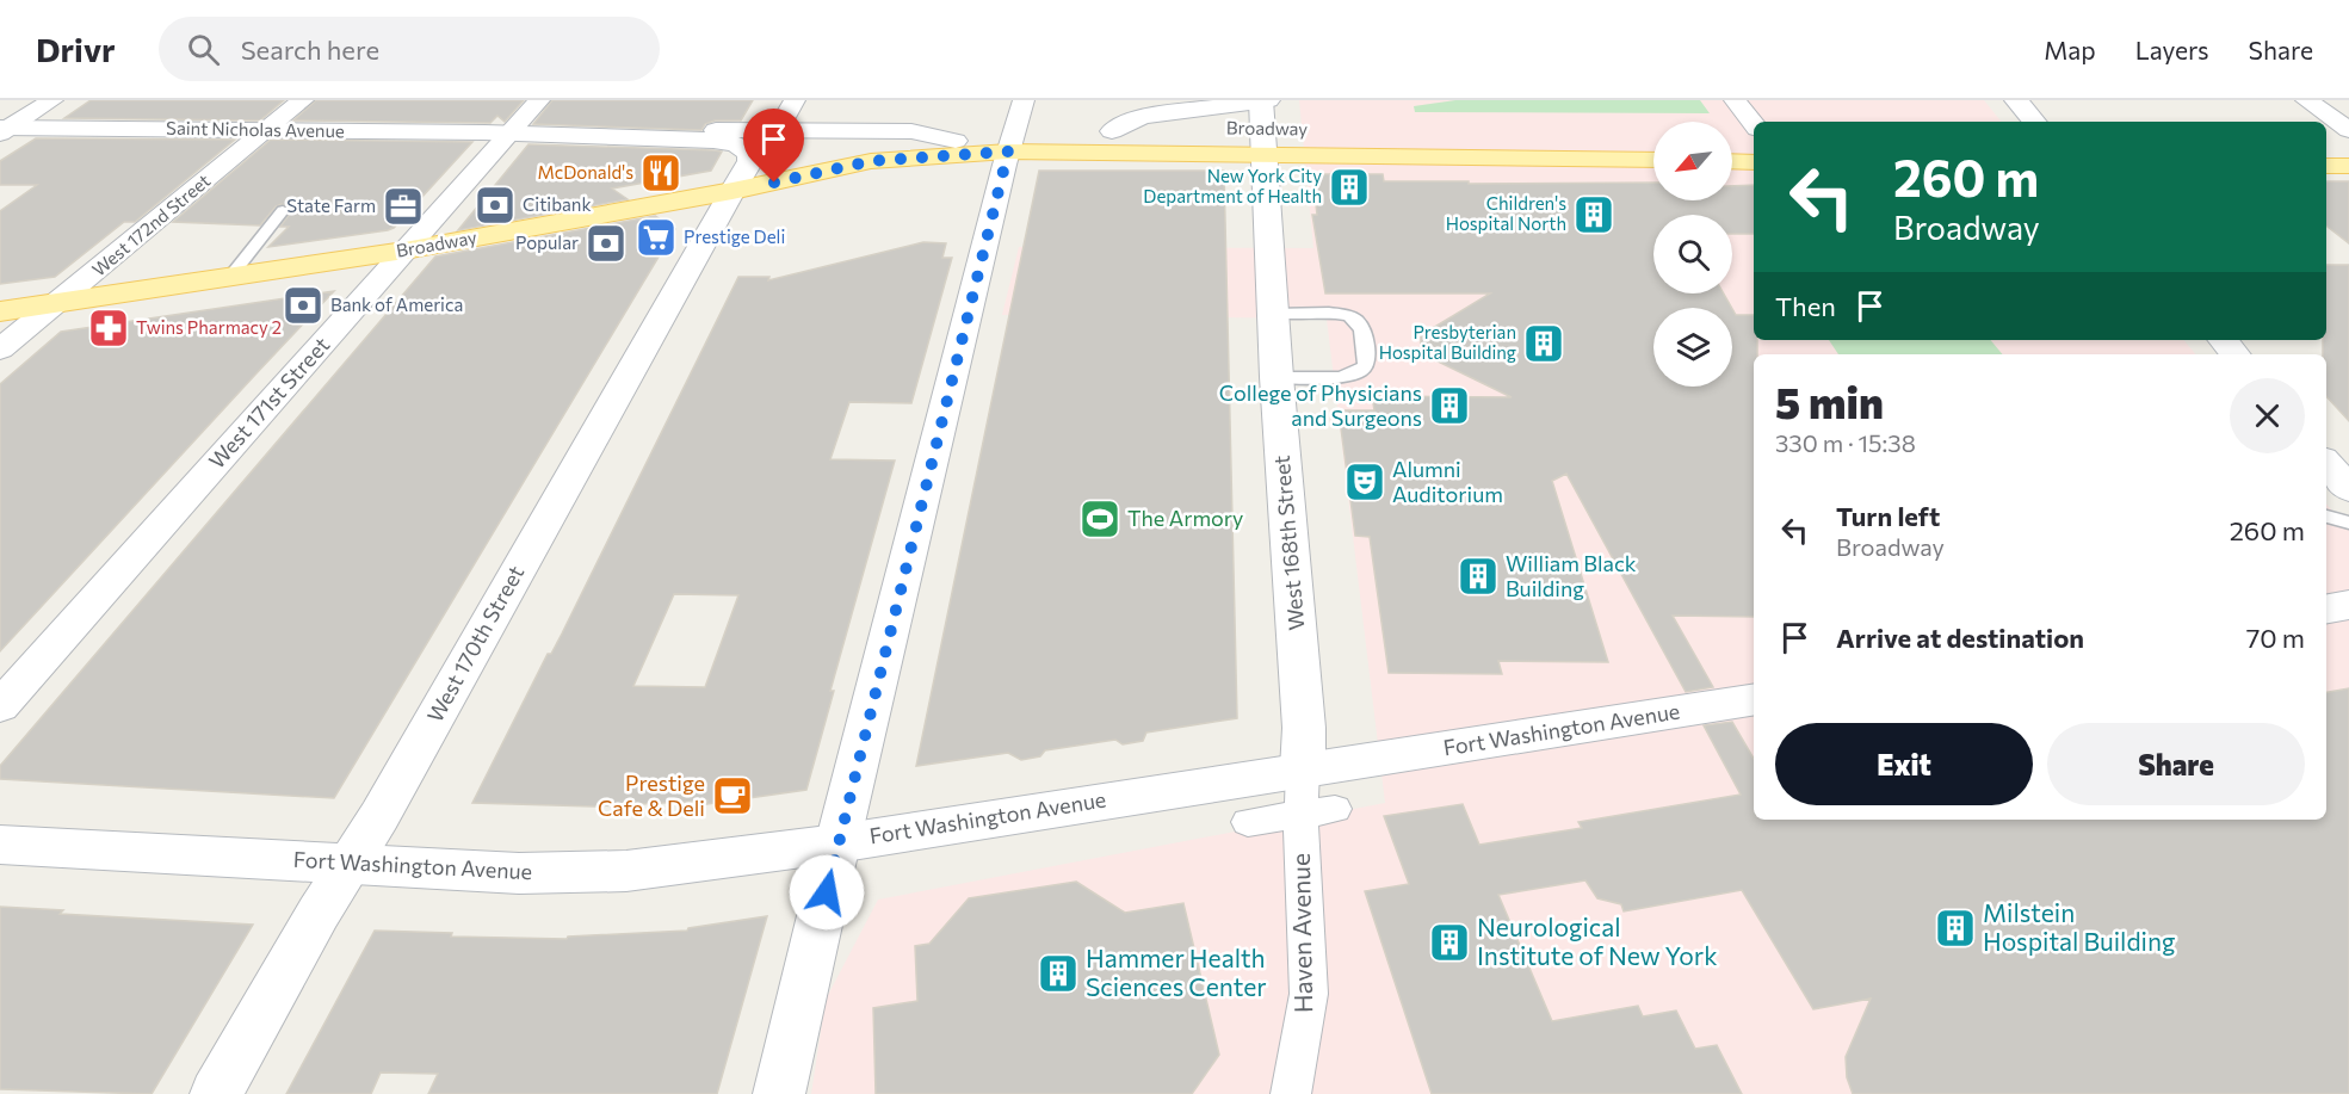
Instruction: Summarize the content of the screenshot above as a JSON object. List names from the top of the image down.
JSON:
{
  "streets": {
    "main road": [
      "Broadway",
      "Saint Nicholas Avenue",
      "West 168th Street",
      "Fort Washington Avenue"
    ],
    "street": [
      "West 172nd Street",
      "West 171st Street",
      "West 170th Street",
      "Haven Avenue"
    ]
  },
  "crossings": [
    ["Broadway", "Saint Nicholas Avenue"],
    ["Broadway", "West 172nd Street"],
    ["Broadway", "West 171st Street"],
    ["Broadway", "West 168th Street"],
    ["Broadway", "West 170th Street"],
    ["Saint Nicholas Avenue", "West 172nd Street"],
    ["Saint Nicholas Avenue", "West 171st Street"],
    ["Saint Nicholas Avenue", "West 170th Street"],
    ["West 168th Street", "Fort Washington Avenue"],
    ["West 168th Street", "Haven Avenue"],
    ["West 170th Street", "Fort Washington Avenue"],
    ["Fort Washington Avenue", "Haven Avenue"]
  ],
  "places": {
    "restaurant": ["McDonald's"],
    "building": [
      "New York City Department of Health",
      "Children's Hospital North",
      "Presbyterian Hospital Building",
      "College of Physicians and Surgeons",
      "William Black Building",
      "Milstein Hospital Building",
      "Neurological Institute of New York",
      "Hammer Health Sciences Center"
    ],
    "bank": ["Citibank", "Popular", "Bank of America"],
    "office": ["State Farm"],
    "supermarket": ["Prestige Deli"],
    "pharmacy": ["Twins Pharmacy 2"],
    "theatre": ["Alumni Auditorium"],
    "sports": ["The Armory"],
    "cafe": ["Prestige Cafe & Deli"]
  },
  "north": "bottom left",
  "page": {
    "header": "Drivr",
    "search": "Search here",
    "nav": ["Map", "Layers", "Share"],
    "turn": ["260 m", "Broadway"],
    "then": "Then",
    "heading": ["5 min", "330 m · 15:38"],
    "list": [
      {
        "name": "Turn left",
        "note": "Broadway",
        "value": "260 m"
      },
      {
        "name": "Arrive at destination",
        "value": "70 m"
      }
    ],
    "buttons": ["Exit", "Share"]
  }
}
